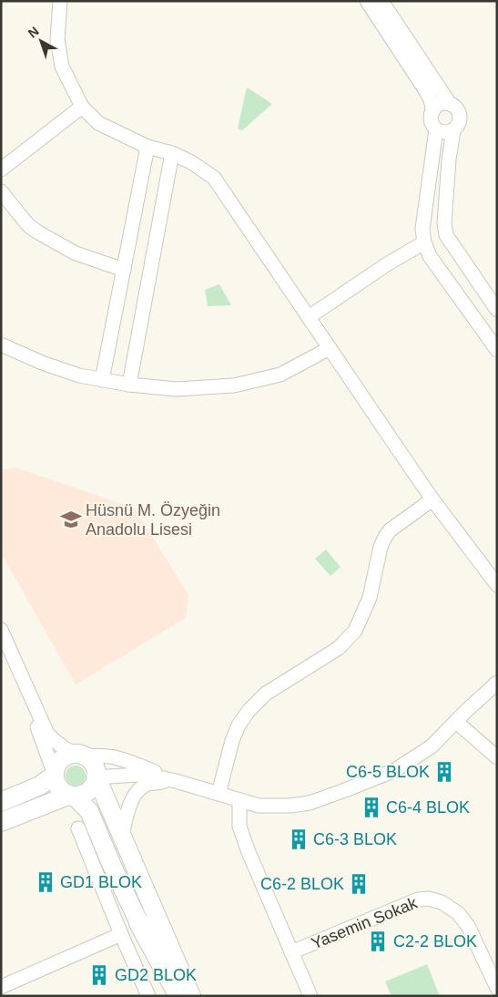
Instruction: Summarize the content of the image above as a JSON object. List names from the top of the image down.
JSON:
{
  "streets": {
    "street": ["Yasemin Sokak"]
  },
  "places": {
    "school or university": ["Hüsnü M. Özyeğin Anadolu Lisesi"],
    "building": [
      "C6-5 BLOK",
      "C6-4 BLOK",
      "C6-3 BLOK",
      "GD1 BLOK",
      "C6-2 BLOK",
      "C2-2 BLOK",
      "GD2 BLOK"
    ]
  },
  "north": "top left"
}
